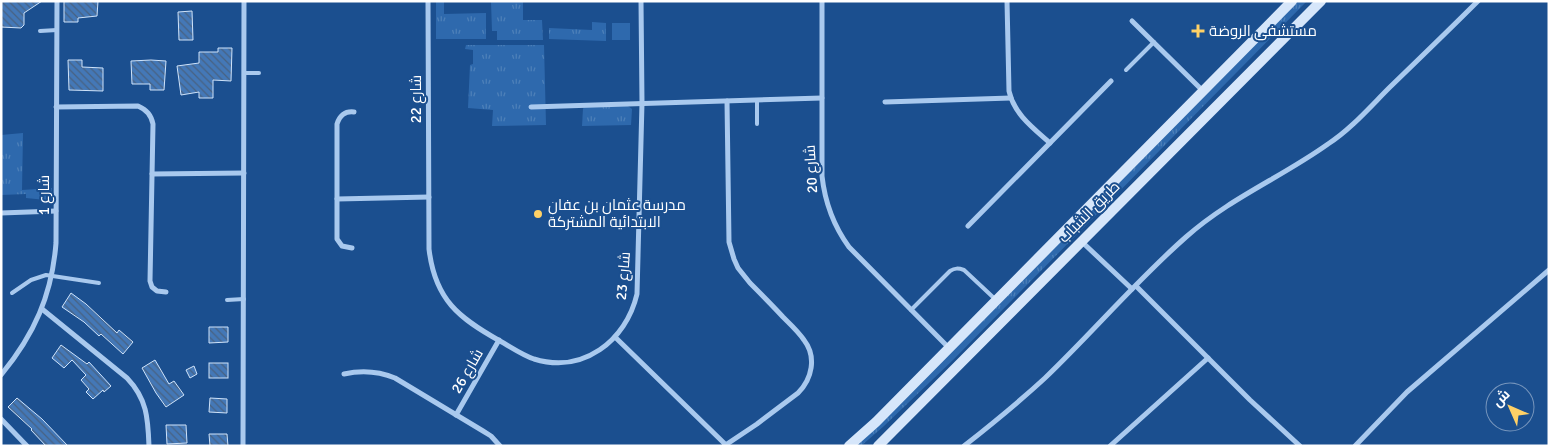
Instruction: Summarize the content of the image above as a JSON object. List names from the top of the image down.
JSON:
{
  "streets": {
    "main road": ["طريق الشباب"],
    "street": [
      "شارع 22",
      "شارع 20",
      "شارع 1",
      "شارع 23",
      "شارع 26"
    ]
  },
  "crossings": [
    ["شارع 22", "شارع 23"],
    ["شارع 20", "طريق الشباب"],
    ["شارع 23", "شارع 26"]
  ],
  "places": {
    "health": ["مستشفى الروضة"],
    "other": ["مدرسة عثمان بن عفان الابتدائية المشتركة"]
  },
  "north": "top left"
}
